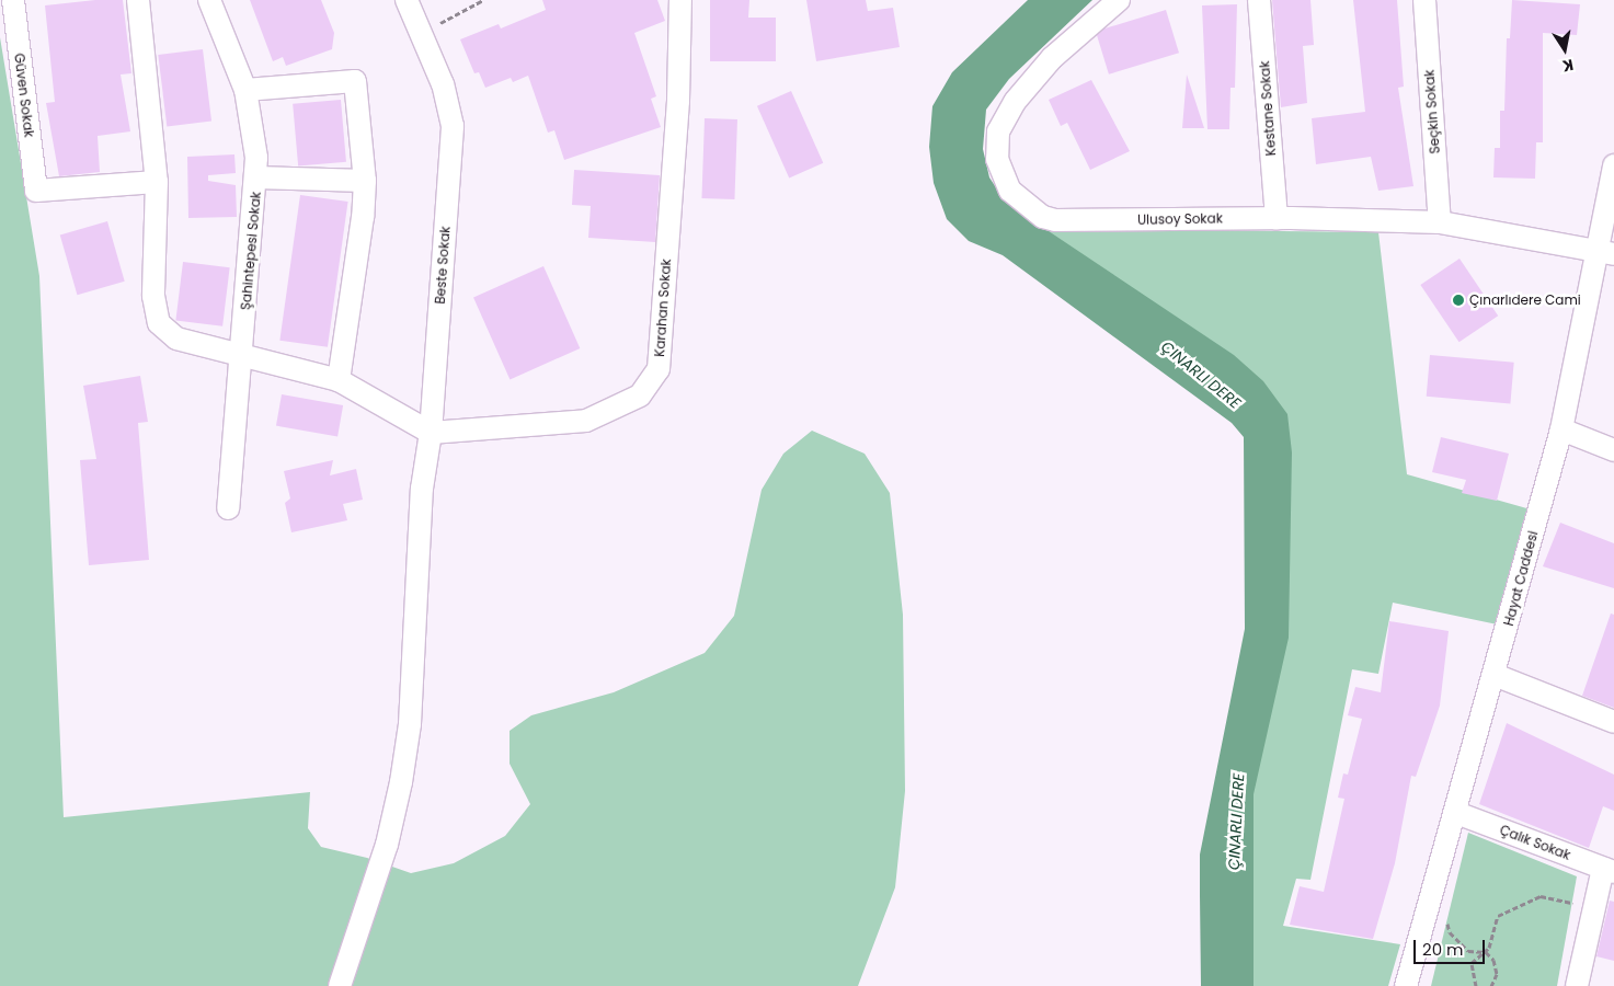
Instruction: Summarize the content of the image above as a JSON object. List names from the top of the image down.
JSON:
{
  "streets": {
    "street": [
      "Güven Sokak",
      "Kestane Sokak",
      "Seçkin Sokak",
      "Ulusoy Sokak",
      "Şahintepesi Sokak",
      "Beste Sokak",
      "Karahan Sokak",
      "Hayat Caddesi",
      "Çalık Sokak"
    ]
  },
  "crossings": [
    ["Kestane Sokak", "Ulusoy Sokak"],
    ["Seçkin Sokak", "Ulusoy Sokak"],
    ["Ulusoy Sokak", "Hayat Caddesi"],
    ["Beste Sokak", "Karahan Sokak"],
    ["Hayat Caddesi", "Çalık Sokak"]
  ],
  "water": ["ÇINARLI DERE"],
  "places": ["Çınarlıdere Cami"],
  "scale_bar": "20 m",
  "north": "bottom"
}
